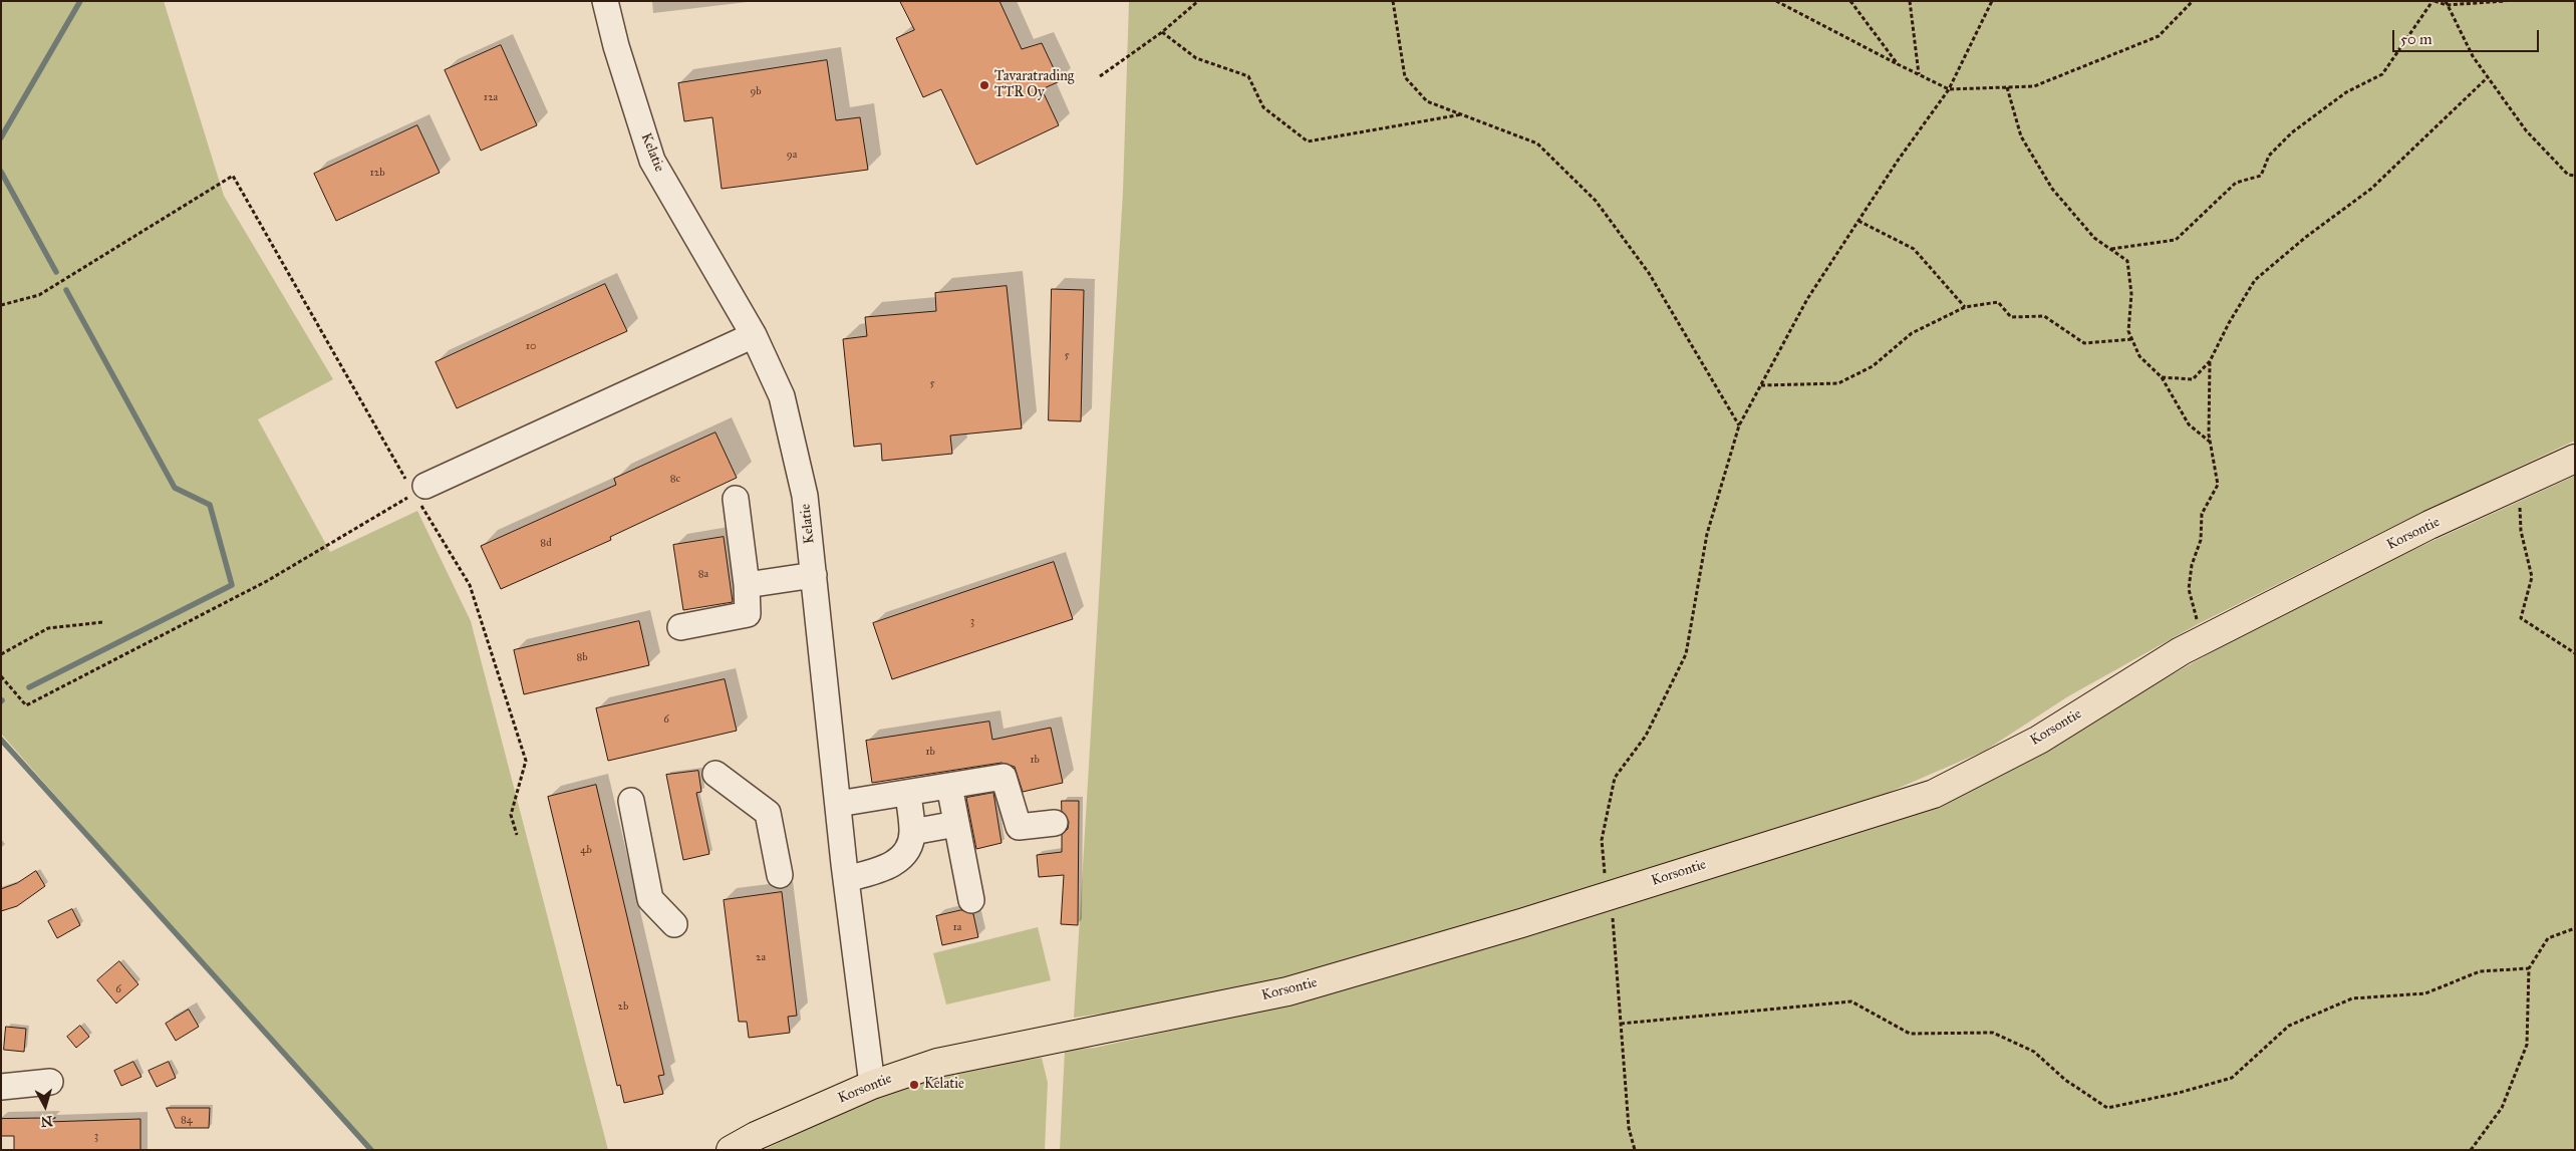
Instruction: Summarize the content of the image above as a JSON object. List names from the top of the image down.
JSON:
{
  "streets": {
    "main road": ["Korsontie"],
    "street": ["Kelatie"]
  },
  "crossings": [
    ["Kelatie", "Korsontie"]
  ],
  "places": ["Tavaratrading TTR Oy", "Kelatie"],
  "house_numbers": [
    "9b",
    "12a",
    "9a",
    "12b",
    "10",
    "5",
    "5",
    "8c",
    "8d",
    "8a",
    "3",
    "8b",
    "6",
    "1b",
    "1b",
    "4b",
    "1a",
    "2a",
    "6",
    "2b",
    "84",
    "3"
  ],
  "scale_bar": "50 m",
  "north": "bottom"
}
